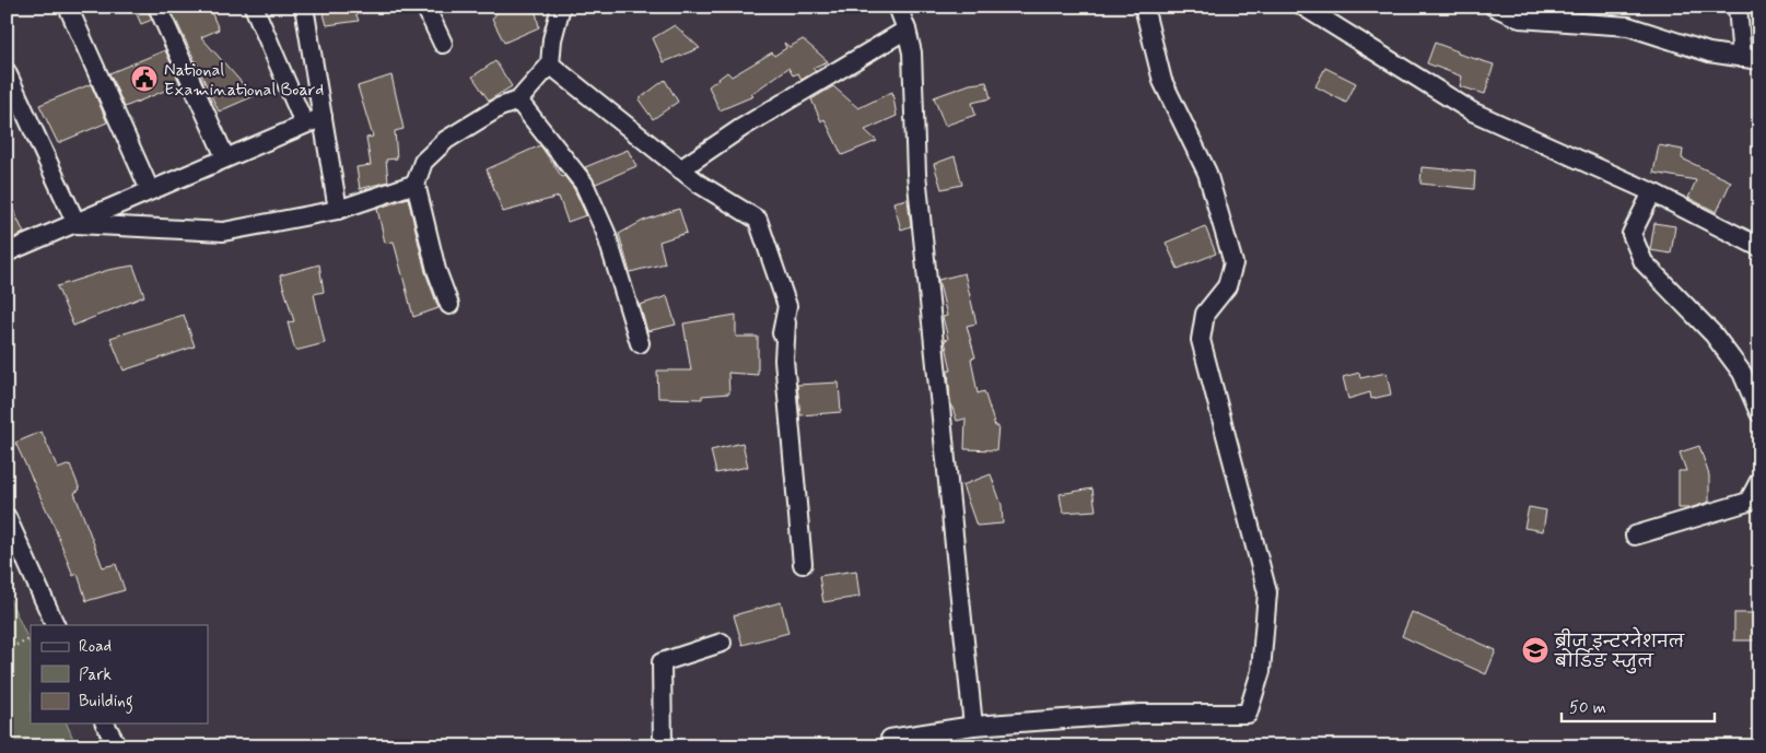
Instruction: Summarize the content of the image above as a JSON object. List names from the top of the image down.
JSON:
{
  "places": {
    "public building": ["National Examinational Board"],
    "school or university": ["ब्रीज इन्टरनेशनल बोर्डिङ स्जुल"]
  },
  "legend": ["Road", "Park", "Building"],
  "scale_bar": "50 m"
}
